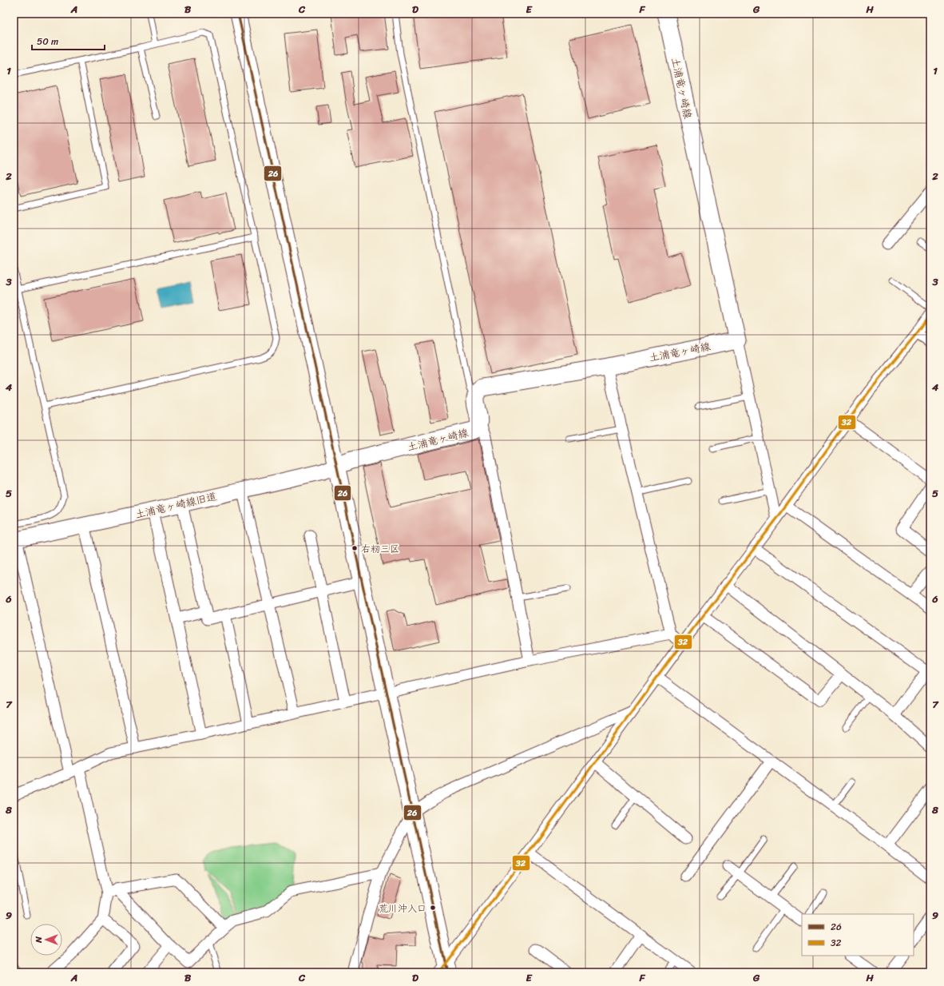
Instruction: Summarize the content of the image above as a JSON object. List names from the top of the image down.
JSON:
{
  "streets": {
    "main road": ["土浦竜ヶ崎線", "土浦竜ヶ崎線旧道"]
  },
  "crossings": [
    ["土浦竜ヶ崎線", "土浦竜ヶ崎線旧道"]
  ],
  "places": ["右籾三区", "荒川沖入口"],
  "lines": ["transit line 26", "transit line 32"],
  "legend": ["26", "32"],
  "scale_bar": "50 m",
  "north": "left",
  "grid": {
    "columns": [
      "A",
      "B",
      "C",
      "D",
      "E",
      "F",
      "G",
      "H"
    ],
    "rows": [
      "1",
      "2",
      "3",
      "4",
      "5",
      "6",
      "7",
      "8",
      "9"
    ]
  }
}
